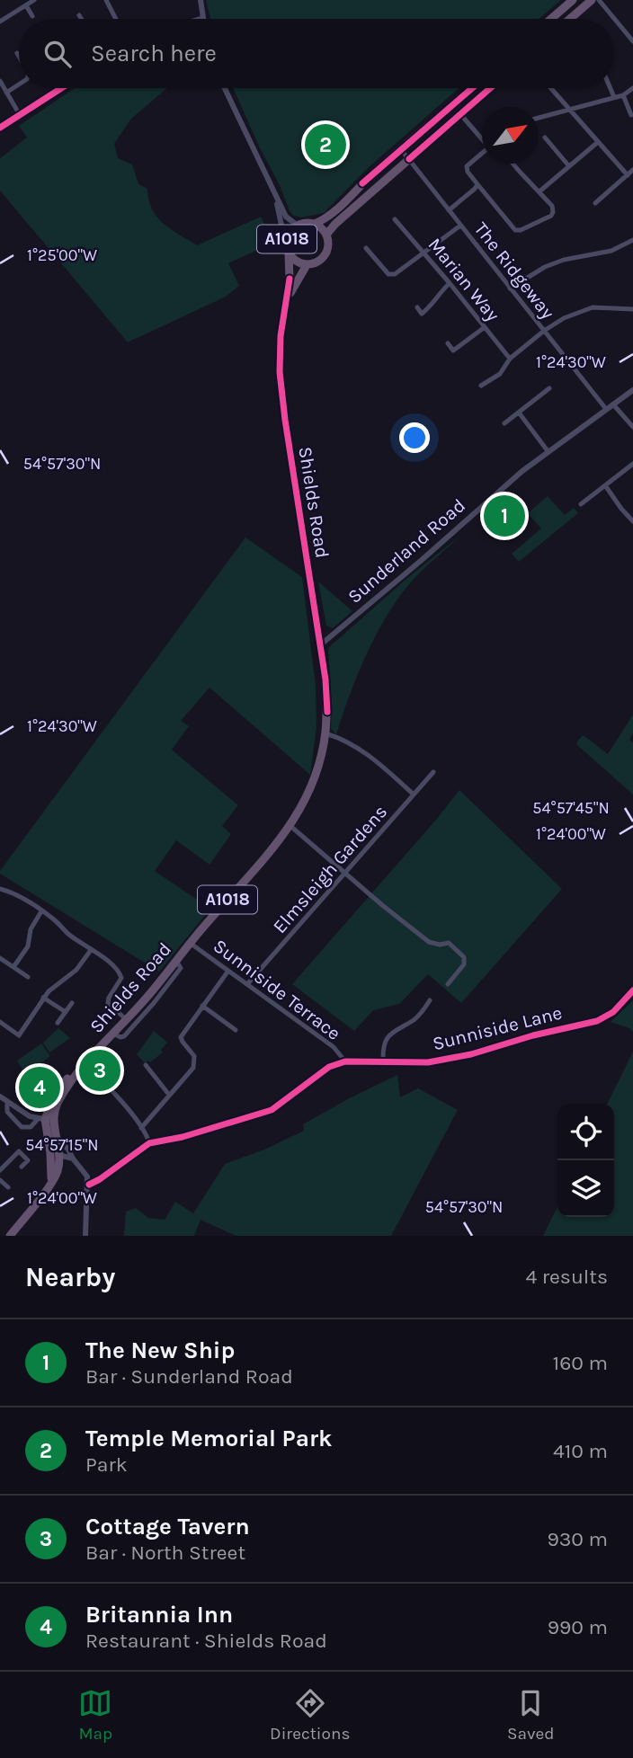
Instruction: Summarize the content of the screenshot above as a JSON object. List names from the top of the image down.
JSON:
{
  "streets": {
    "highway": ["A1018", "Shields Road"],
    "street": [
      "The Ridgeway",
      "Marian Way",
      "Sunderland Road",
      "Elmsleigh Gardens",
      "Sunniside Terrace",
      "Sunniside Lane"
    ]
  },
  "crossings": [
    ["A1018", "The Ridgeway"],
    ["A1018", "Shields Road"],
    ["The Ridgeway", "Sunderland Road"],
    ["Shields Road", "Sunderland Road"],
    ["Shields Road", "Sunniside Terrace"],
    ["Elmsleigh Gardens", "Sunniside Terrace"],
    ["Sunniside Terrace", "Sunniside Lane"]
  ],
  "north": "top right",
  "page": {
    "search": "Search here",
    "pins": [
      "2",
      "1",
      "3",
      "4"
    ],
    "heading": ["Nearby", "4 results"],
    "list": [
      {
        "mark": "1",
        "name": "The New Ship",
        "note": "Bar · Sunderland Road",
        "value": "160 m"
      },
      {
        "mark": "2",
        "name": "Temple Memorial Park",
        "note": "Park",
        "value": "410 m"
      },
      {
        "mark": "3",
        "name": "Cottage Tavern",
        "note": "Bar · North Street",
        "value": "930 m"
      },
      {
        "mark": "4",
        "name": "Britannia Inn",
        "note": "Restaurant · Shields Road",
        "value": "990 m"
      }
    ],
    "nav": ["Map", "Directions", "Saved"]
  },
  "coordinates": [
    "1°25'00\"W",
    "1°24'30\"W",
    "54°57'30\"N",
    "54°57'45\"N",
    "1°24'00\"W",
    "54°57'15\"N"
  ]
}
